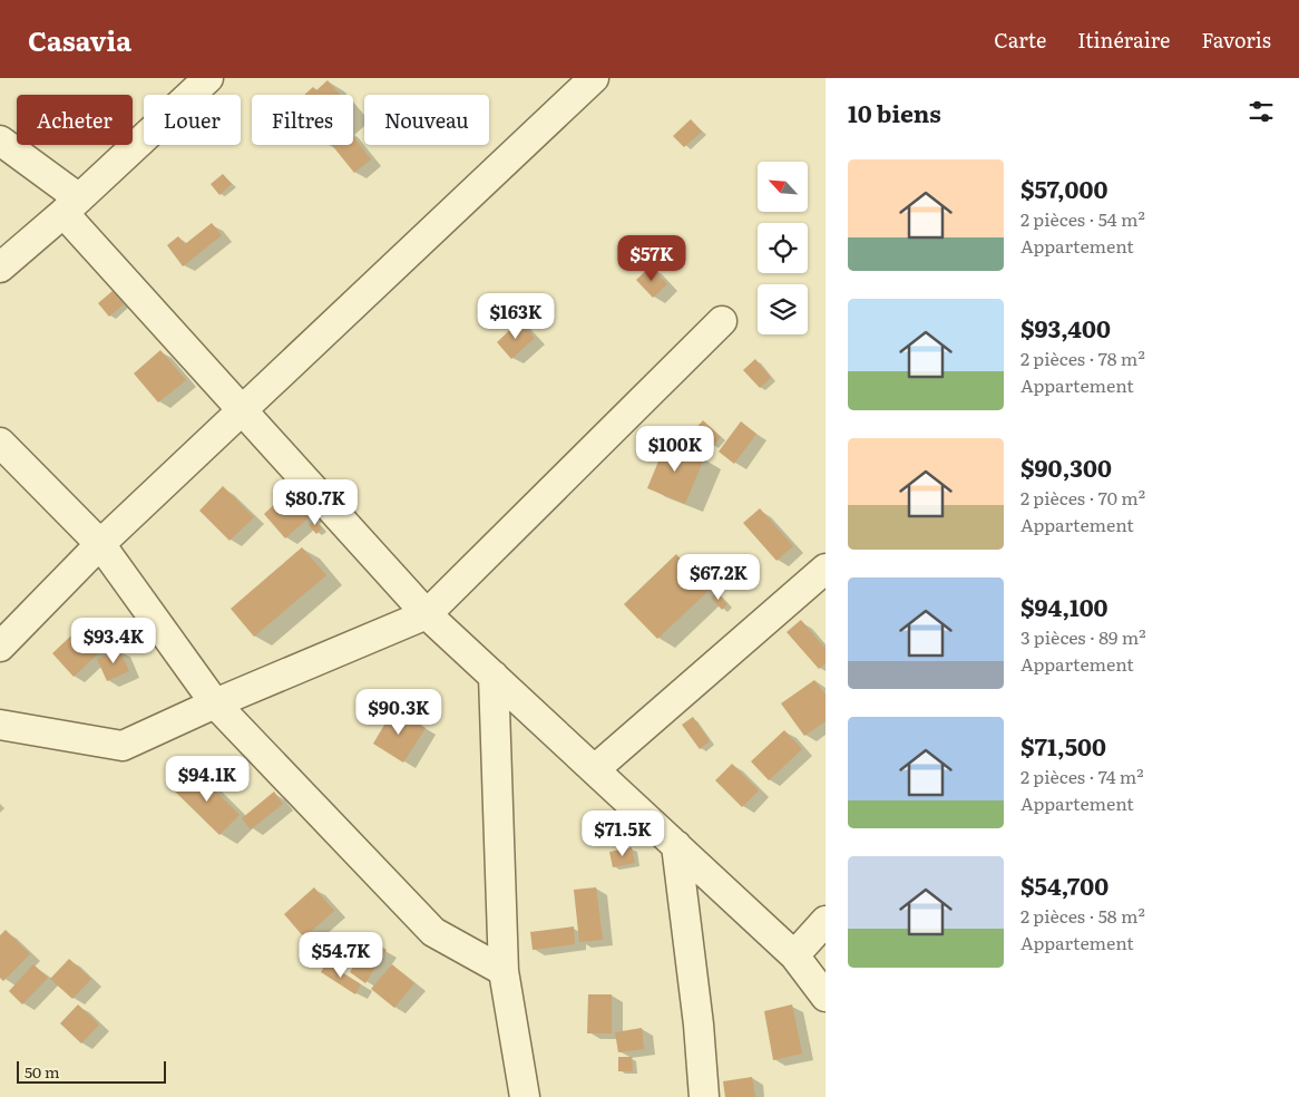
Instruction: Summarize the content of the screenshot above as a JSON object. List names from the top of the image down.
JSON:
{
  "scale_bar": "50 m",
  "north": "top left",
  "page": {
    "header": "Casavia",
    "nav": ["Carte", "Itinéraire", "Favoris"],
    "heading": "10 biens",
    "chip": [
      "Acheter",
      "Louer",
      "Filtres",
      "Nouveau"
    ],
    "list": [
      {
        "name": "$57,000",
        "note": "2 pièces · 54 m² · Appartement"
      },
      {
        "name": "$93,400",
        "note": "2 pièces · 78 m² · Appartement"
      },
      {
        "name": "$90,300",
        "note": "2 pièces · 70 m² · Appartement"
      },
      {
        "name": "$94,100",
        "note": "3 pièces · 89 m² · Appartement"
      },
      {
        "name": "$71,500",
        "note": "2 pièces · 74 m² · Appartement"
      },
      {
        "name": "$54,700",
        "note": "2 pièces · 58 m² · Appartement"
      }
    ],
    "price": [
      "$57K",
      "$163K",
      "$100K",
      "$80.7K",
      "$67.2K",
      "$93.4K",
      "$90.3K",
      "$94.1K",
      "$71.5K",
      "$54.7K"
    ],
    "scale": "50 m"
  }
}
